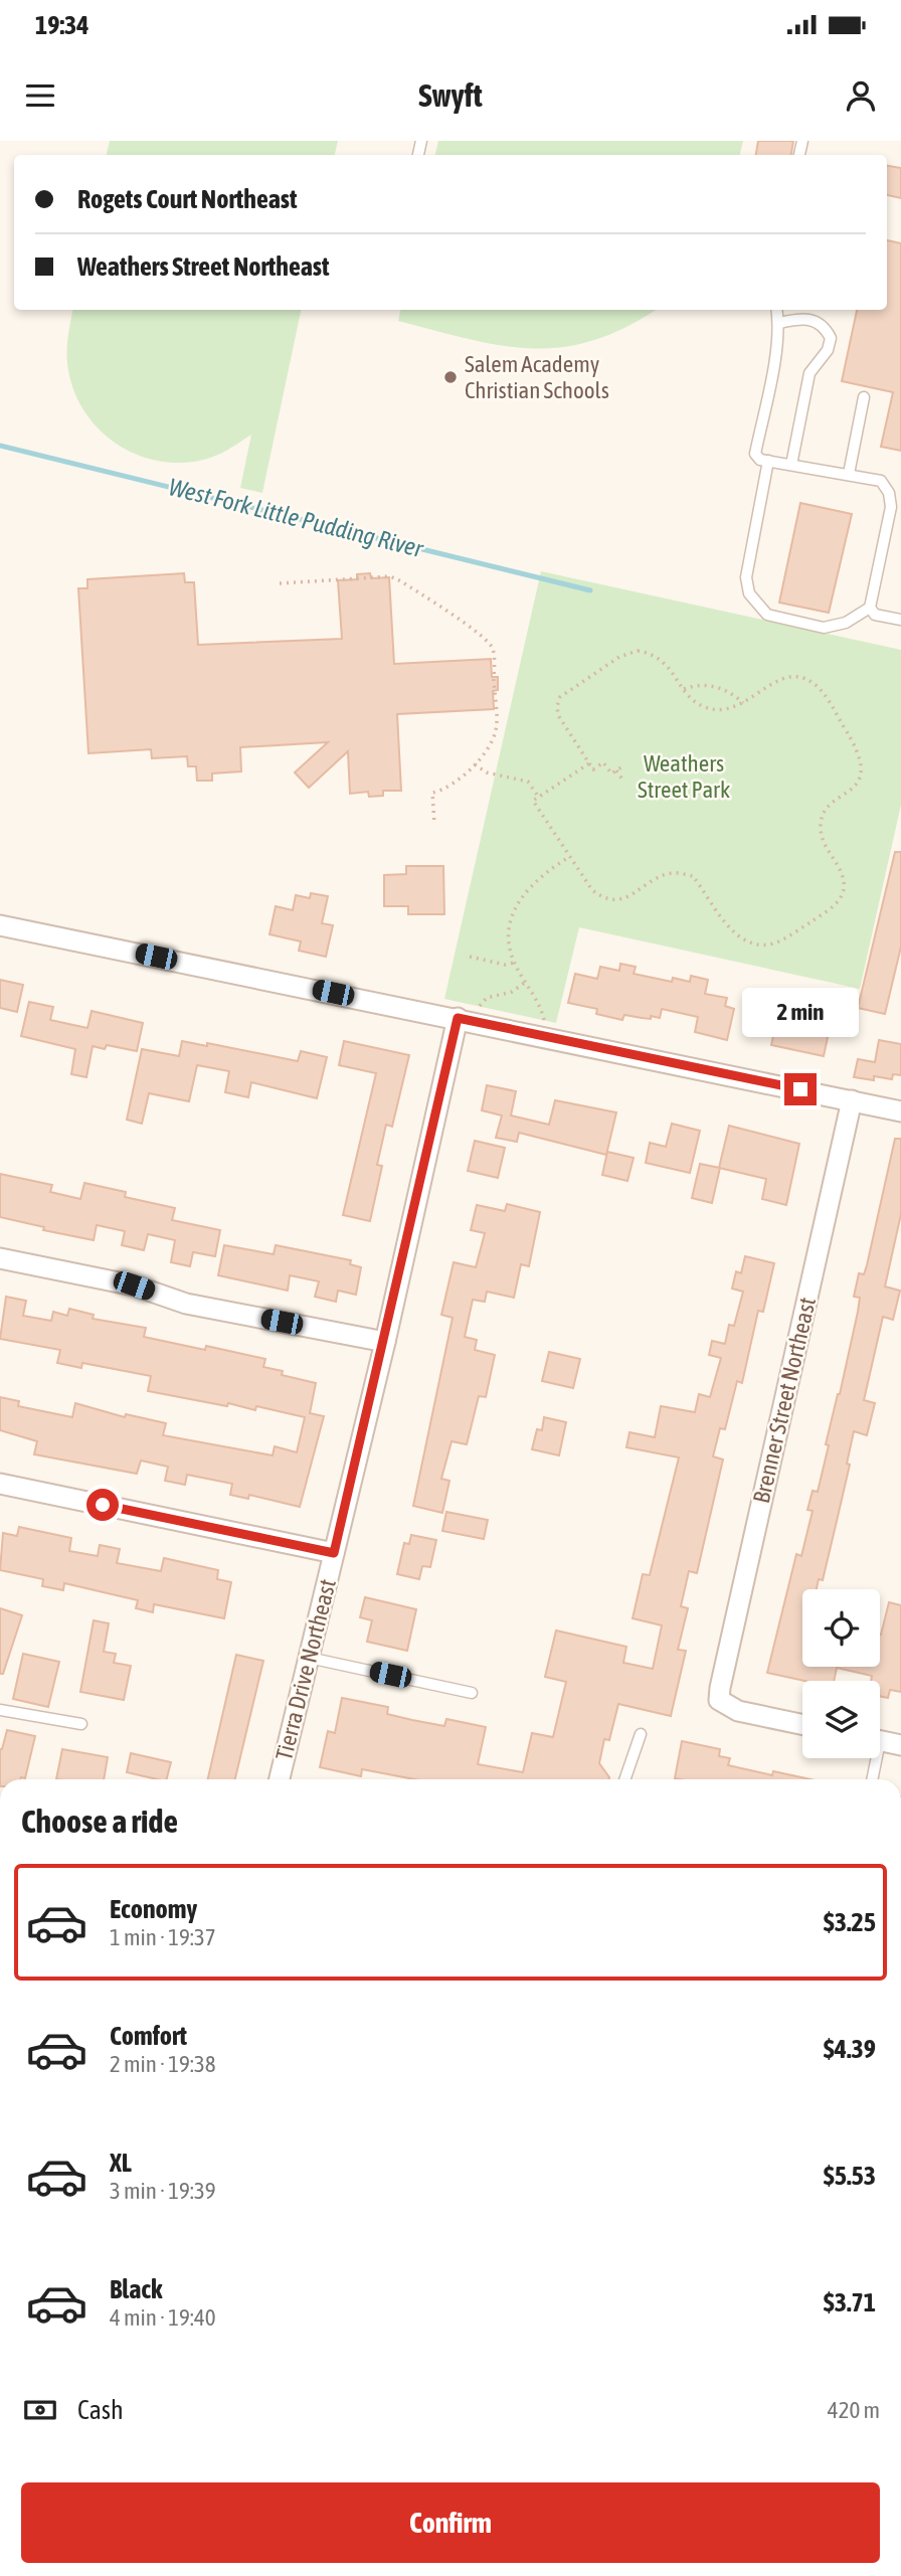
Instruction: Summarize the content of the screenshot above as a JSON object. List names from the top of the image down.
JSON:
{
  "streets": {
    "street": ["Brenner Street Northeast", "Tierra Drive Northeast"]
  },
  "water": ["West Fork Little Pudding River"],
  "parks": ["Weathers Street Park"],
  "places": ["Salem Academy Christian Schools"],
  "page": {
    "status": "19:34",
    "header": "Swyft",
    "banner": ["Rogets Court Northeast", "Weathers Street Northeast"],
    "bubble": "2 min",
    "heading": "Choose a ride",
    "list": [
      {
        "name": "Economy",
        "note": "1 min · 19:37",
        "value": "$3.25"
      },
      {
        "name": "Comfort",
        "note": "2 min · 19:38",
        "value": "$4.39"
      },
      {
        "name": "XL",
        "note": "3 min · 19:39",
        "value": "$5.53"
      },
      {
        "name": "Black",
        "note": "4 min · 19:40",
        "value": "$3.71"
      }
    ],
    "pay": ["Cash", "420 m"],
    "buttons": "Confirm"
  }
}
